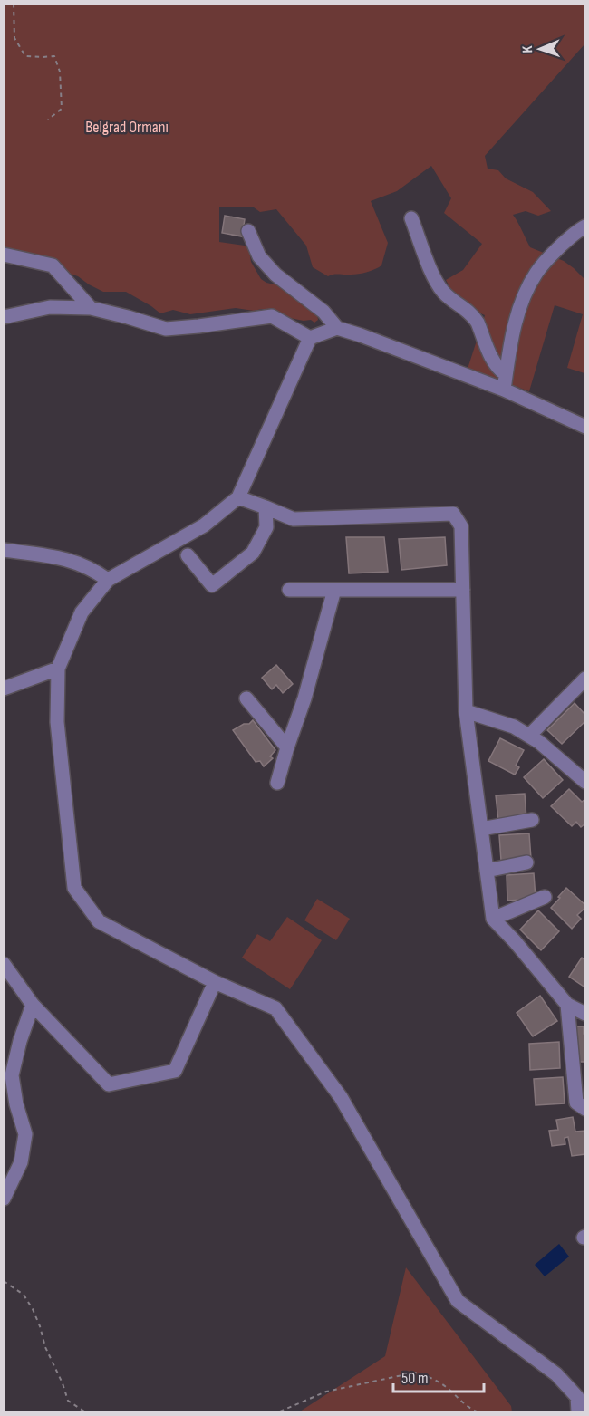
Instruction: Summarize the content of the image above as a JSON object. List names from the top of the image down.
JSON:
{
  "parks": ["Belgrad Ormanı"],
  "scale_bar": "50 m",
  "north": "left"
}
